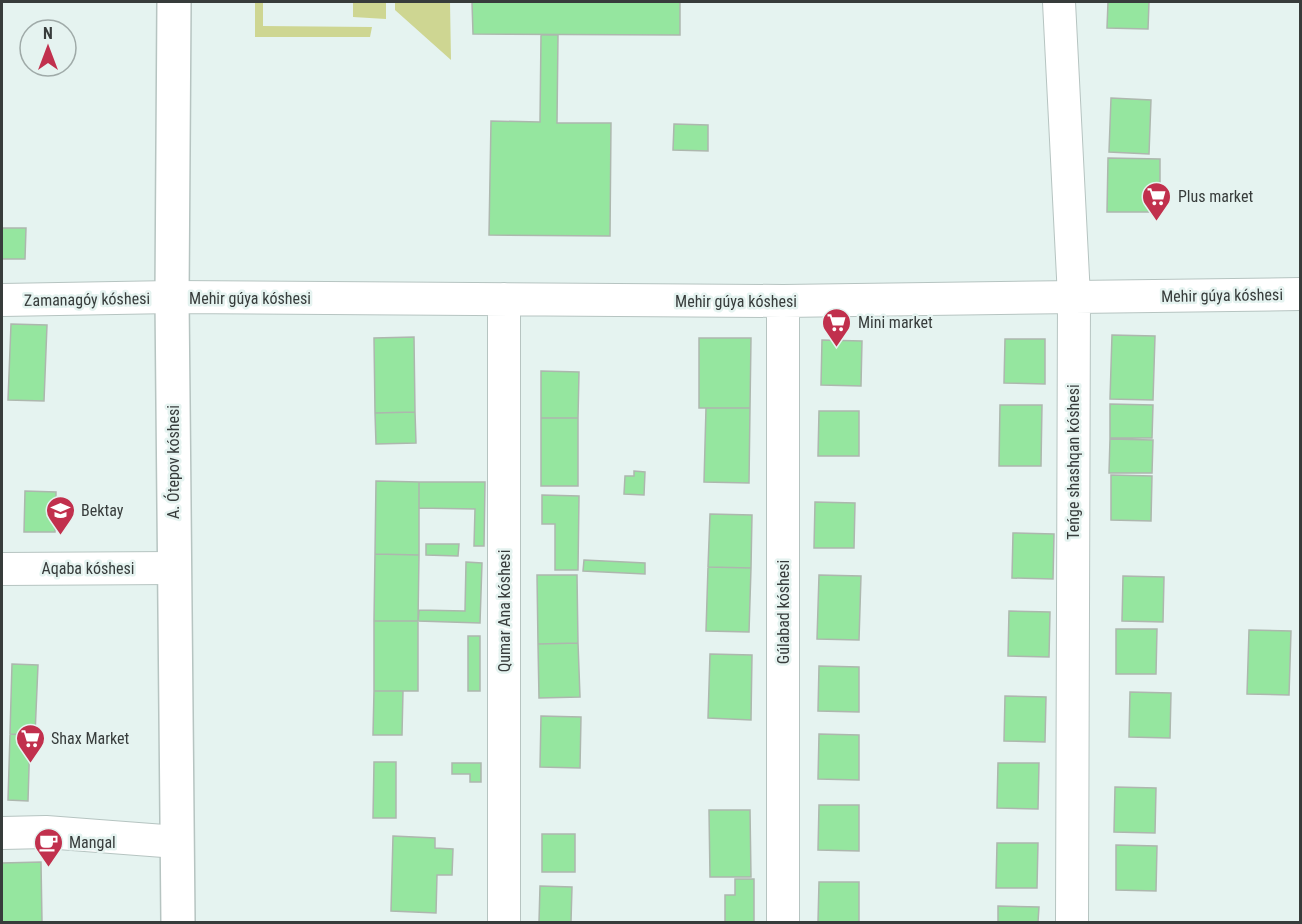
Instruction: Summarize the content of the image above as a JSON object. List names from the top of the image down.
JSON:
{
  "streets": {
    "main road": ["A. Ótepov kóshesi"],
    "street": [
      "Mehir gúyа kóshesi",
      "Zamanagóy kóshesi",
      "Teńge shashqan kóshesi",
      "Aqaba kóshesi",
      "Qumar Ana kóshesi",
      "Gúlabad kóshesi"
    ]
  },
  "crossings": [
    ["Mehir gúyа kóshesi", "Zamanagóy kóshesi"],
    ["Mehir gúyа kóshesi", "A. Ótepov kóshesi"],
    ["Mehir gúyа kóshesi", "Teńge shashqan kóshesi"],
    ["Mehir gúyа kóshesi", "Qumar Ana kóshesi"],
    ["Mehir gúyа kóshesi", "Gúlabad kóshesi"],
    ["Zamanagóy kóshesi", "A. Ótepov kóshesi"],
    ["A. Ótepov kóshesi", "Aqaba kóshesi"]
  ],
  "places": {
    "supermarket": ["Plus market", "Mini market", "Shax Market"],
    "school or university": ["Bektay"],
    "cafe": ["Mangal"]
  },
  "north": "top"
}
